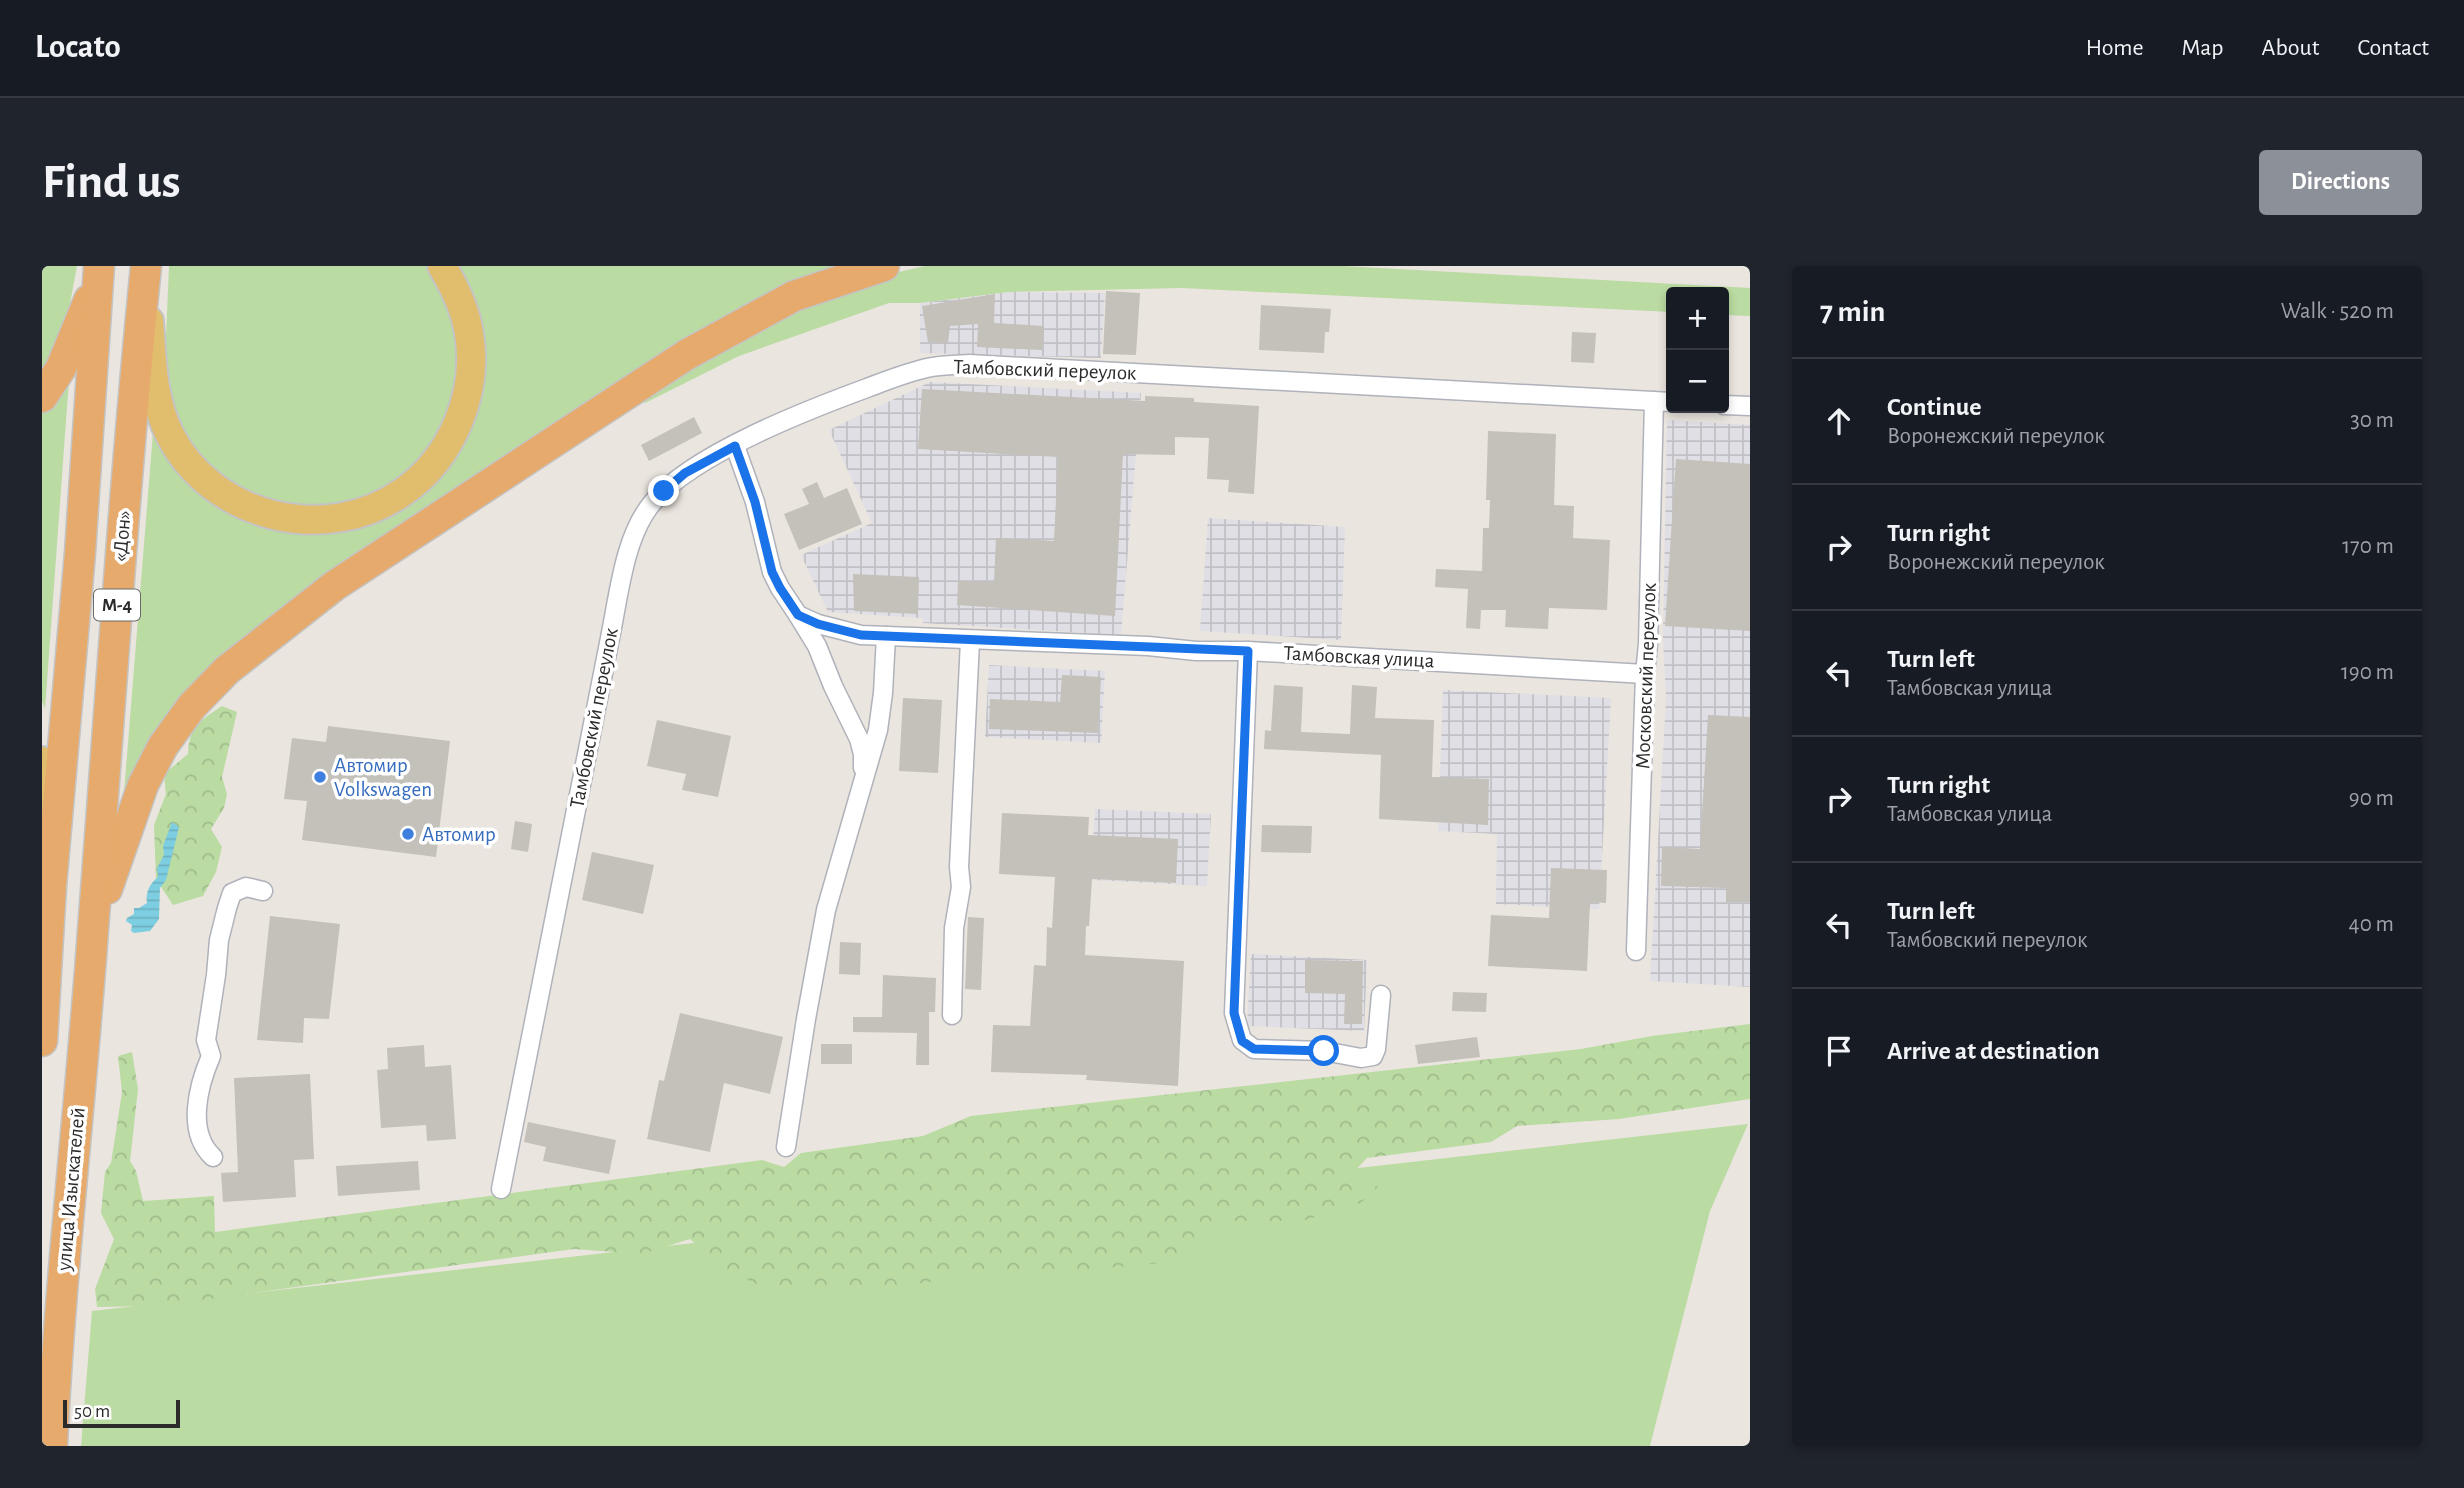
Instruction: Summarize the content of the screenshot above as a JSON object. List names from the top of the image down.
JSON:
{
  "streets": {
    "highway": ["«Дон»", "М-4", "улица Изыскателей"],
    "street": ["Тамбовский переулок", "Тамбовская улица", "Московский переулок"]
  },
  "crossings": [
    ["Тамбовский переулок", "Московский переулок"],
    ["«Дон»", "М-4"],
    ["«Дон»", "улица Изыскателей"],
    ["Тамбовская улица", "Московский переулок"]
  ],
  "places": ["Автомир Volkswagen", "Автомир"],
  "scale_bar": "50 m",
  "page": {
    "header": "Locato",
    "nav": [
      "Home",
      "Map",
      "About",
      "Contact"
    ],
    "buttons": "Directions",
    "title": "Find us",
    "heading": ["7 min", "Walk · 520 m"],
    "map_buttons": ["+", "−"],
    "list": [
      ["Continue", "Воронежский переулок", "30 m"],
      ["Turn right", "Воронежский переулок", "170 m"],
      ["Turn left", "Тамбовская улица", "190 m"],
      ["Turn right", "Тамбовская улица", "90 m"],
      ["Turn left", "Тамбовский переулок", "40 m"],
      "Arrive at destination"
    ],
    "scale": "50 m"
  }
}
